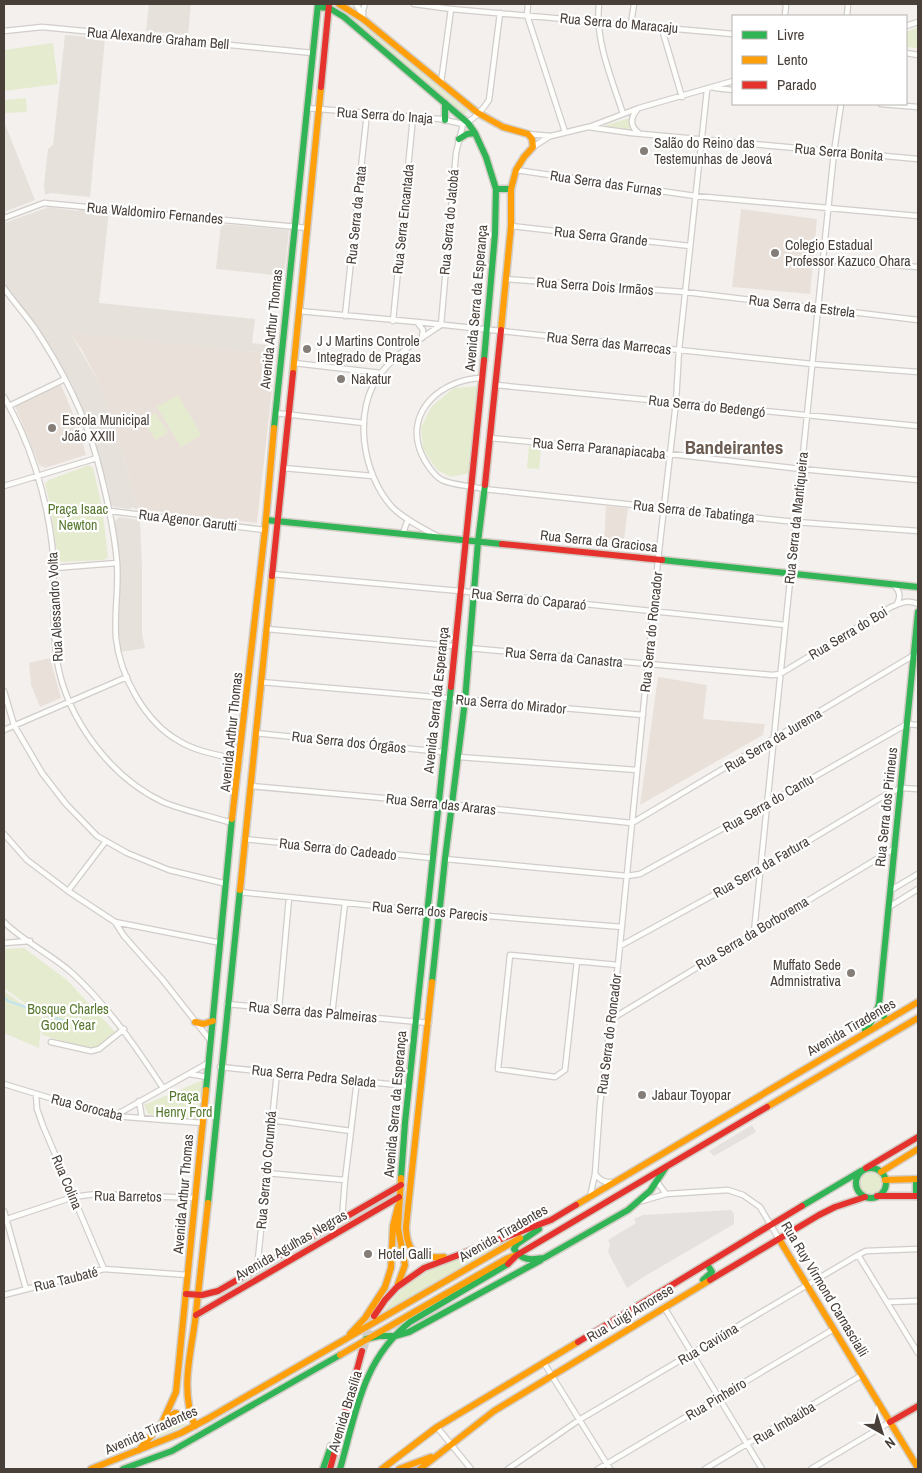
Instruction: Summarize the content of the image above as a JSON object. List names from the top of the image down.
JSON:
{
  "streets": {
    "main road": [
      "Avenida Serra da Esperança",
      "Avenida Arthur Thomas",
      "Rua Serra da Graciosa",
      "Rua Serra dos Pirineus",
      "Avenida Tiradentes",
      "Avenida Agulhas Negras",
      "Rua Ruy Virmond Carnascialli",
      "Rua Luigi Amorese",
      "Avenida Brasília"
    ],
    "street": [
      "Rua Serra do Maracaju",
      "Rua Alexandre Graham Bell",
      "Rua Serra do Inaja",
      "Rua Serra Bonita",
      "Rua Serra das Furnas",
      "Rua Waldomiro Fernandes",
      "Rua Serra da Prata",
      "Rua Serra Encantada",
      "Rua Serra do Jatobá",
      "Rua Serra Grande",
      "Rua Serra Dois Irmãos",
      "Rua Serra da Estrela",
      "Rua Serra das Marrecas",
      "Rua Serra do Bedengó",
      "Rua Serra Paranapiacaba",
      "Rua Serra de Tabatinga",
      "Rua Serra da Mantiqueira",
      "Rua Agenor Garutti",
      "Rua Serra do Caparaó",
      "Rua Alessandro Volta",
      "Rua Serra do Roncador",
      "Rua Serra do Boi",
      "Rua Serra da Canastra",
      "Rua Serra do Mirador",
      "Rua Serra da Jurema",
      "Rua Serra dos Órgãos",
      "Rua Serra do Cantu",
      "Rua Serra das Araras",
      "Rua Serra do Cadeado",
      "Rua Serra da Fartura",
      "Rua Serra dos Parecis",
      "Rua Serra da Borborema",
      "Rua Serra das Palmeiras",
      "Rua Serra Pedra Selada",
      "Rua Sorocaba",
      "Rua Serra do Corumbá",
      "Rua Colina",
      "Rua Barretos",
      "Rua Taubaté",
      "Rua Caviúna",
      "Rua Pinheiro",
      "Rua Imbaúba"
    ]
  },
  "crossings": [
    ["Rua Alexandre Graham Bell", "Avenida Arthur Thomas"],
    ["Rua Serra do Inaja", "Rua Serra da Prata"],
    ["Rua Serra do Inaja", "Rua Serra Encantada"],
    ["Rua Serra do Inaja", "Rua Serra do Jatobá"],
    ["Rua Serra do Inaja", "Avenida Serra da Esperança"],
    ["Rua Serra do Inaja", "Avenida Arthur Thomas"],
    ["Rua Serra Bonita", "Avenida Serra da Esperança"],
    ["Rua Serra Bonita", "Rua Serra da Mantiqueira"],
    ["Rua Serra Bonita", "Rua Serra do Roncador"],
    ["Rua Serra das Furnas", "Avenida Serra da Esperança"],
    ["Rua Serra das Furnas", "Rua Serra da Mantiqueira"],
    ["Rua Serra das Furnas", "Rua Serra do Roncador"],
    ["Rua Waldomiro Fernandes", "Avenida Arthur Thomas"],
    ["Rua Serra da Prata", "Rua Serra das Marrecas"],
    ["Rua Serra Encantada", "Rua Serra das Marrecas"],
    ["Rua Serra do Jatobá", "Avenida Serra da Esperança"],
    ["Rua Serra do Jatobá", "Rua Serra das Marrecas"],
    ["Rua Serra Grande", "Avenida Serra da Esperança"],
    ["Rua Serra Grande", "Rua Serra do Roncador"],
    ["Rua Serra Dois Irmãos", "Avenida Serra da Esperança"],
    ["Rua Serra Dois Irmãos", "Rua Serra da Estrela"],
    ["Rua Serra Dois Irmãos", "Rua Serra do Roncador"],
    ["Avenida Serra da Esperança", "Avenida Arthur Thomas"],
    ["Avenida Serra da Esperança", "Rua Serra das Marrecas"],
    ["Avenida Serra da Esperança", "Rua Serra do Bedengó"],
    ["Avenida Serra da Esperança", "Rua Serra Paranapiacaba"],
    ["Avenida Serra da Esperança", "Rua Serra de Tabatinga"],
    ["Avenida Serra da Esperança", "Rua Serra da Graciosa"],
    ["Avenida Serra da Esperança", "Rua Serra do Caparaó"],
    ["Avenida Serra da Esperança", "Rua Serra da Canastra"],
    ["Avenida Serra da Esperança", "Rua Serra do Mirador"],
    ["Avenida Serra da Esperança", "Rua Serra dos Órgãos"],
    ["Avenida Serra da Esperança", "Rua Serra das Araras"],
    ["Avenida Serra da Esperança", "Rua Serra do Cadeado"],
    ["Avenida Serra da Esperança", "Rua Serra dos Parecis"],
    ["Avenida Serra da Esperança", "Rua Serra das Palmeiras"],
    ["Avenida Serra da Esperança", "Rua Serra Pedra Selada"],
    ["Avenida Serra da Esperança", "Avenida Agulhas Negras"],
    ["Rua Serra da Estrela", "Rua Serra da Mantiqueira"],
    ["Rua Serra da Estrela", "Rua Serra do Roncador"],
    ["Avenida Arthur Thomas", "Rua Serra das Marrecas"],
    ["Avenida Arthur Thomas", "Rua Agenor Garutti"],
    ["Avenida Arthur Thomas", "Rua Serra da Graciosa"],
    ["Avenida Arthur Thomas", "Rua Serra do Caparaó"],
    ["Avenida Arthur Thomas", "Rua Alessandro Volta"],
    ["Avenida Arthur Thomas", "Rua Serra do Mirador"],
    ["Avenida Arthur Thomas", "Rua Serra dos Órgãos"],
    ["Avenida Arthur Thomas", "Rua Serra das Araras"],
    ["Avenida Arthur Thomas", "Rua Serra do Cadeado"],
    ["Avenida Arthur Thomas", "Rua Serra dos Parecis"],
    ["Avenida Arthur Thomas", "Rua Serra das Palmeiras"],
    ["Avenida Arthur Thomas", "Avenida Tiradentes"],
    ["Avenida Arthur Thomas", "Rua Serra Pedra Selada"],
    ["Avenida Arthur Thomas", "Rua Sorocaba"],
    ["Avenida Arthur Thomas", "Rua Barretos"],
    ["Avenida Arthur Thomas", "Avenida Agulhas Negras"],
    ["Avenida Arthur Thomas", "Rua Taubaté"],
    ["Rua Serra das Marrecas", "Rua Serra da Mantiqueira"],
    ["Rua Serra das Marrecas", "Rua Serra do Roncador"],
    ["Rua Serra do Bedengó", "Rua Serra da Mantiqueira"],
    ["Rua Serra do Bedengó", "Rua Serra do Roncador"],
    ["Rua Serra Paranapiacaba", "Rua Serra da Mantiqueira"],
    ["Rua Serra Paranapiacaba", "Rua Serra do Roncador"],
    ["Rua Serra de Tabatinga", "Rua Serra da Mantiqueira"],
    ["Rua Serra de Tabatinga", "Rua Serra do Roncador"],
    ["Rua Serra da Mantiqueira", "Rua Serra da Graciosa"],
    ["Rua Serra da Mantiqueira", "Rua Serra do Caparaó"],
    ["Rua Serra da Mantiqueira", "Rua Serra do Boi"],
    ["Rua Serra da Mantiqueira", "Rua Serra da Canastra"],
    ["Rua Serra da Mantiqueira", "Rua Serra da Jurema"],
    ["Rua Serra da Mantiqueira", "Rua Serra do Cantu"],
    ["Rua Serra da Mantiqueira", "Rua Serra da Fartura"],
    ["Rua Serra da Mantiqueira", "Rua Serra da Borborema"],
    ["Rua Serra da Graciosa", "Rua Serra do Roncador"],
    ["Rua Serra do Caparaó", "Rua Serra do Roncador"],
    ["Rua Serra do Roncador", "Rua Serra da Canastra"],
    ["Rua Serra do Roncador", "Rua Serra do Mirador"],
    ["Rua Serra do Roncador", "Rua Serra da Jurema"],
    ["Rua Serra do Roncador", "Rua Serra do Cantu"],
    ["Rua Serra do Roncador", "Rua Serra das Araras"],
    ["Rua Serra do Roncador", "Rua Serra da Fartura"],
    ["Rua Serra do Roncador", "Rua Serra dos Parecis"],
    ["Rua Serra do Roncador", "Rua Serra da Borborema"],
    ["Rua Serra do Roncador", "Avenida Tiradentes"],
    ["Rua Serra do Boi", "Rua Serra da Canastra"],
    ["Rua Serra da Jurema", "Rua Serra das Araras"],
    ["Rua Serra da Jurema", "Rua Serra dos Pirineus"],
    ["Rua Serra do Cantu", "Rua Serra dos Pirineus"],
    ["Rua Serra dos Pirineus", "Rua Serra da Fartura"],
    ["Rua Serra dos Pirineus", "Rua Serra da Borborema"],
    ["Avenida Tiradentes", "Avenida Brasília"],
    ["Rua Serra Pedra Selada", "Rua Serra do Corumbá"],
    ["Rua Sorocaba", "Rua Colina"],
    ["Rua Serra do Corumbá", "Avenida Agulhas Negras"],
    ["Rua Colina", "Rua Barretos"],
    ["Rua Colina", "Rua Taubaté"],
    ["Rua Ruy Virmond Carnascialli", "Rua Luigi Amorese"],
    ["Rua Ruy Virmond Carnascialli", "Rua Caviúna"],
    ["Rua Ruy Virmond Carnascialli", "Rua Pinheiro"],
    ["Rua Ruy Virmond Carnascialli", "Rua Imbaúba"]
  ],
  "districts": ["Bandeirantes"],
  "parks": ["Praça Isaac Newton", "Bosque Charles Good Year", "Praça Henry Ford"],
  "places": [
    "Salão do Reino das Testemunhas de Jeová",
    "Colegio Estadual Professor Kazuco Ohara",
    "J J Martins Controle Integrado de Pragas",
    "Nakatur",
    "Escola Municipal João XXIII",
    "Muffato Sede Admnistrativa",
    "Jabaur Toyopar",
    "Hotel Galli"
  ],
  "legend": ["Livre", "Lento", "Parado"],
  "north": "bottom right"
}
